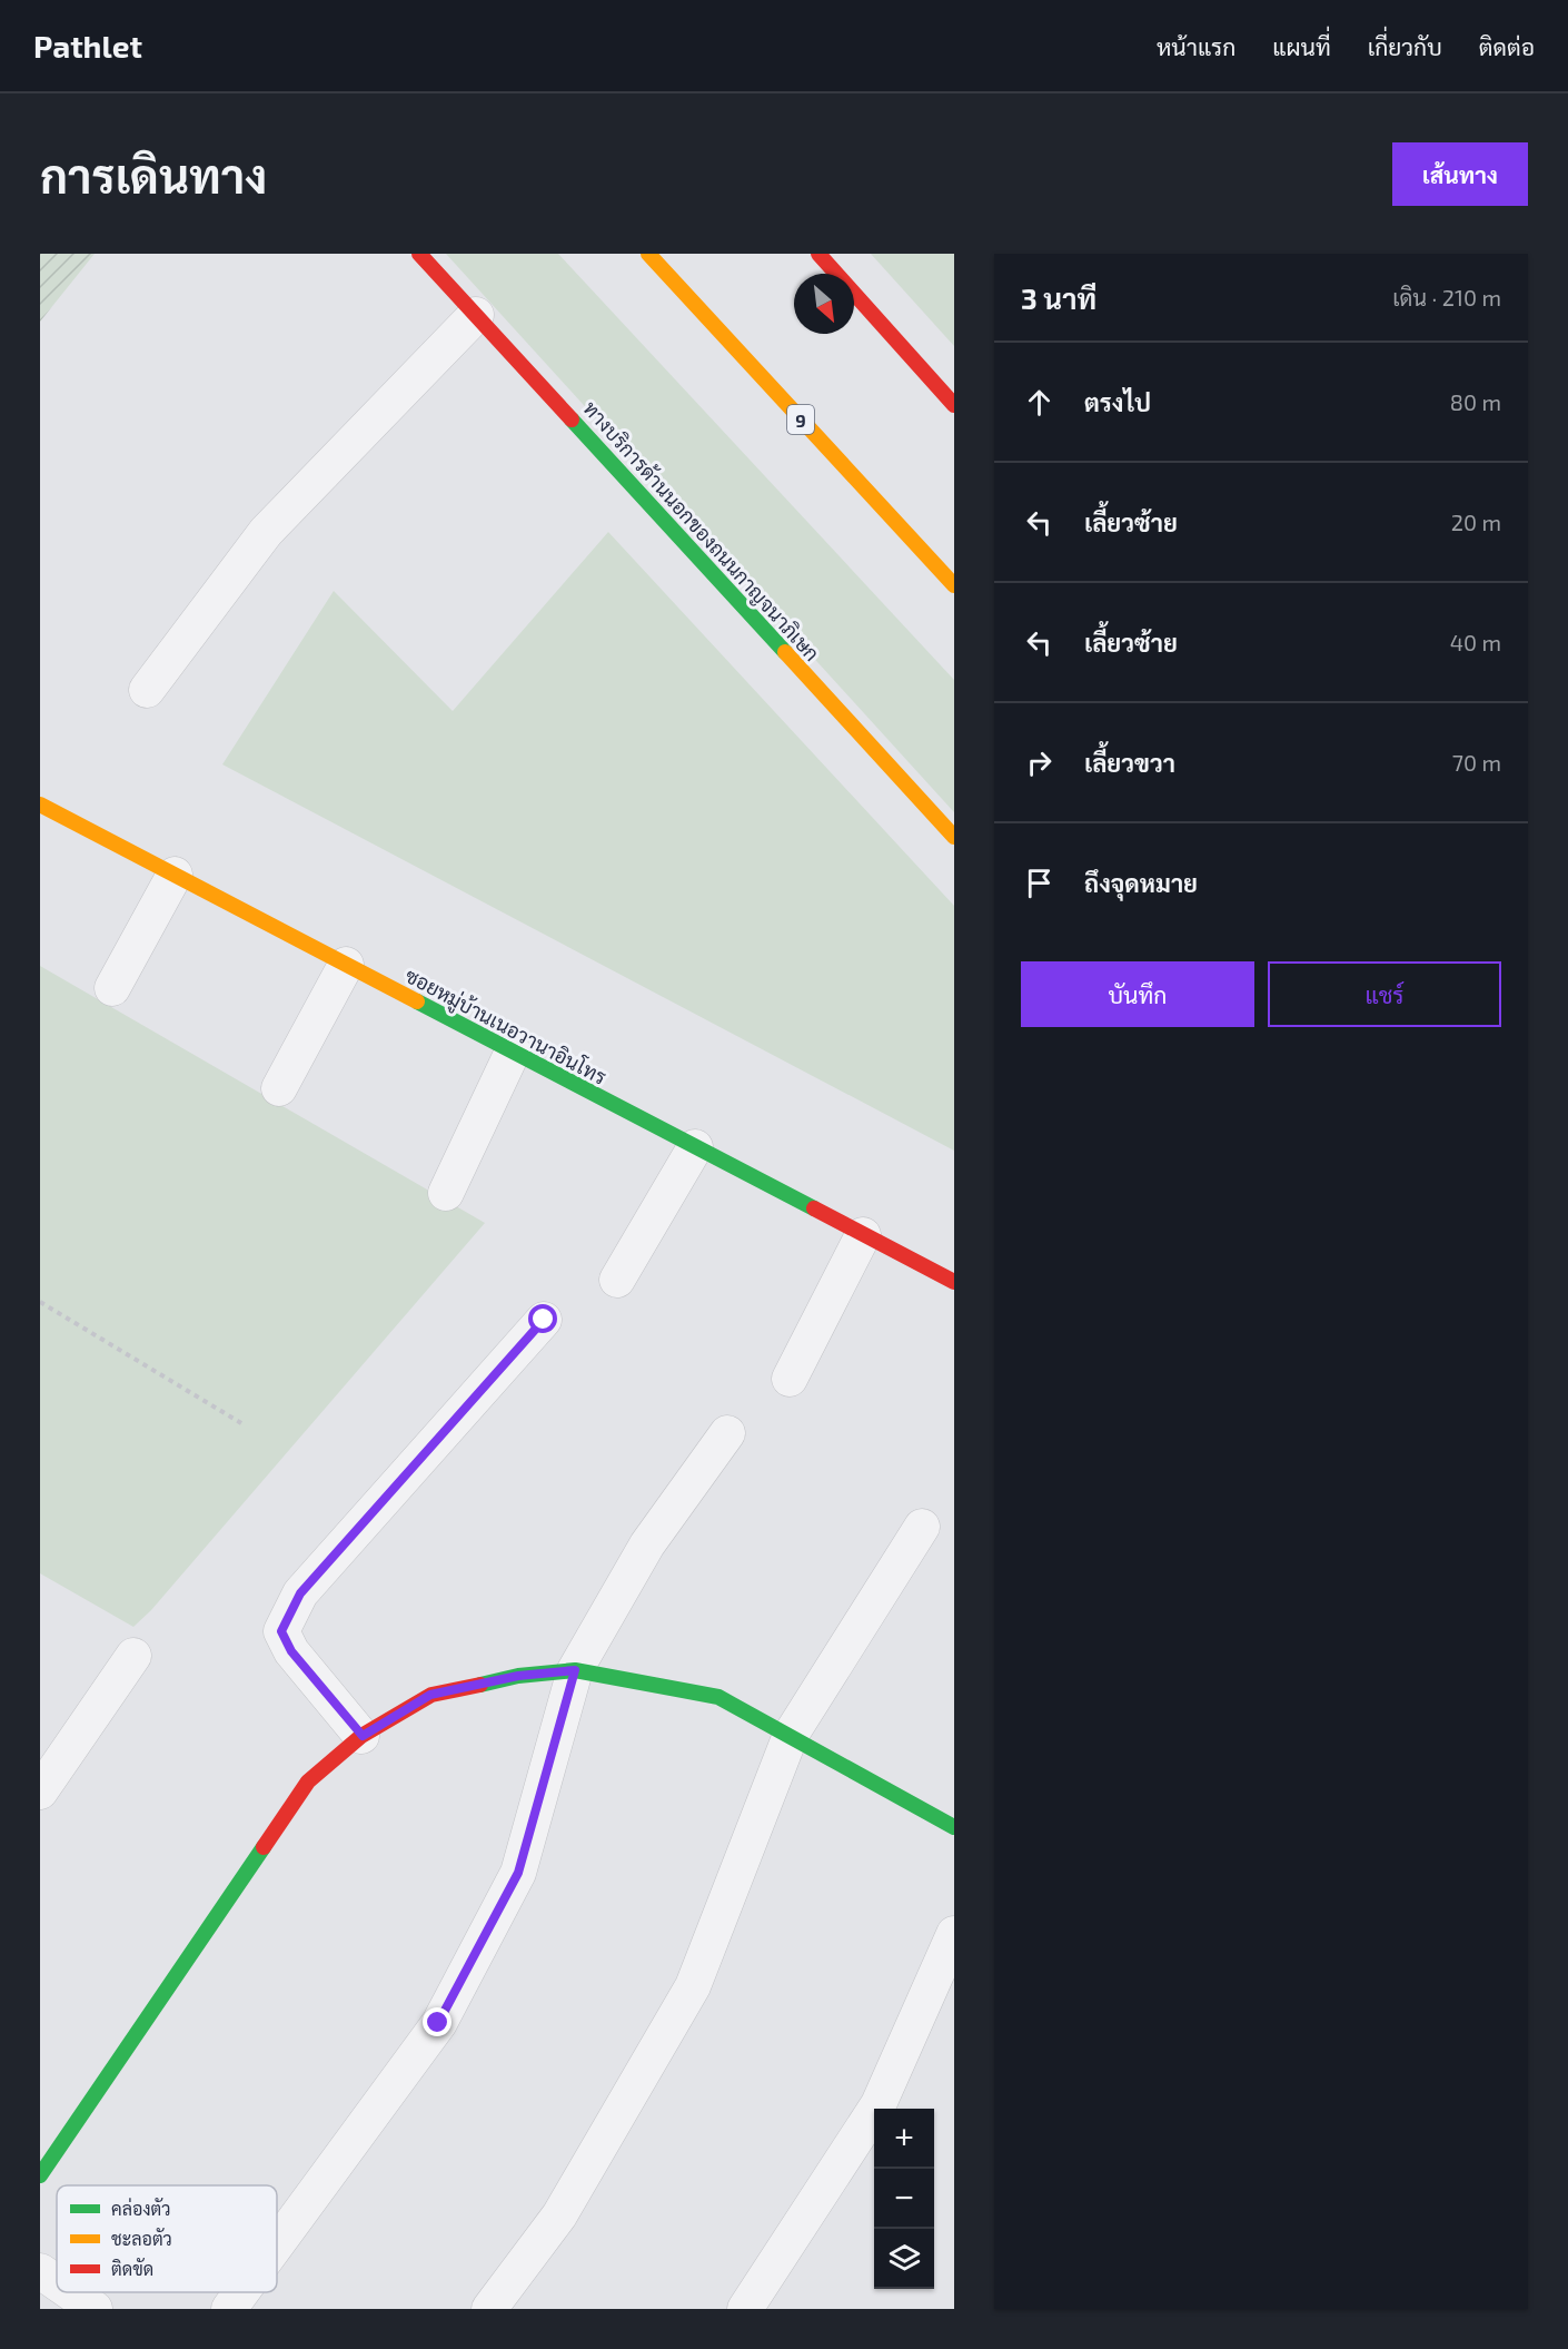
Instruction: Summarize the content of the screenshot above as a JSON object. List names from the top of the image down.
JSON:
{
  "streets": {
    "main road": ["9", "ทางบริการด้านนอกของถนนกาญจนาภิเษก", "ซอยหมู่บ้านเนอวานาอินโทร"]
  },
  "legend": ["คล่องตัว", "ชะลอตัว", "ติดขัด"],
  "north": "bottom right",
  "page": {
    "header": "Pathlet",
    "nav": [
      "หน้าแรก",
      "แผนที่",
      "เกี่ยวกับ",
      "ติดต่อ"
    ],
    "buttons": [
      "เส้นทาง",
      ["บันทึก", "แชร์"]
    ],
    "title": "การเดินทาง",
    "heading": ["3 นาที", "เดิน · 210 m"],
    "list": [
      ["ตรงไป", "80 m"],
      ["เลี้ยวซ้าย", "20 m"],
      ["เลี้ยวซ้าย", "40 m"],
      ["เลี้ยวขวา", "70 m"],
      "ถึงจุดหมาย"
    ],
    "map_buttons": ["+", "−"]
  }
}
